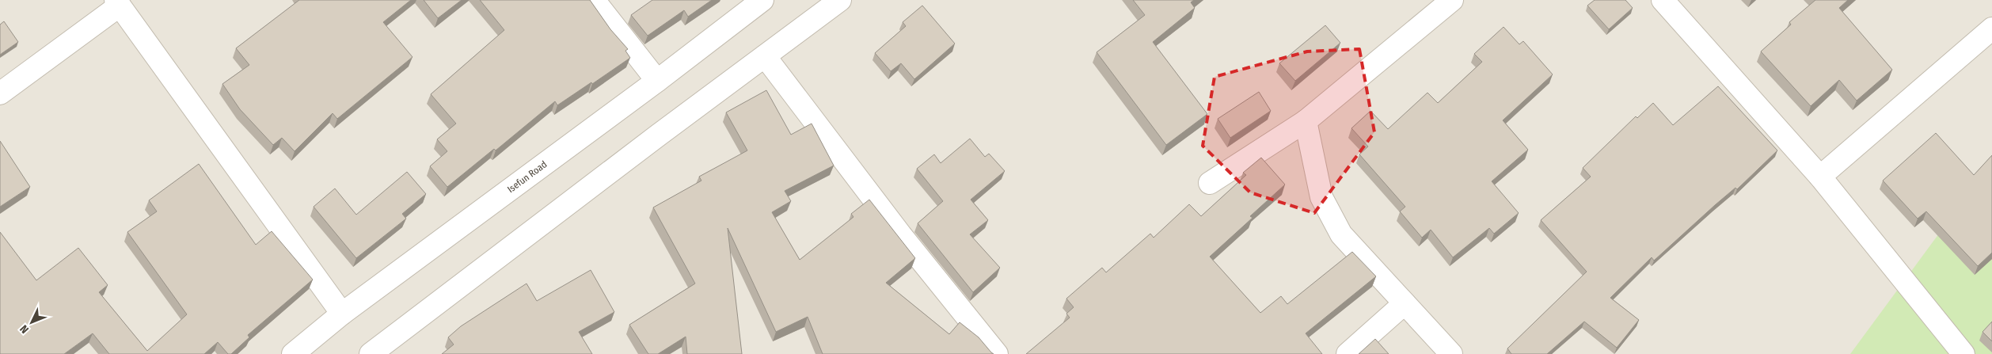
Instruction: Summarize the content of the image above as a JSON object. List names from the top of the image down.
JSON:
{
  "streets": {
    "street": ["Isefun Road"]
  },
  "north": "bottom left"
}
